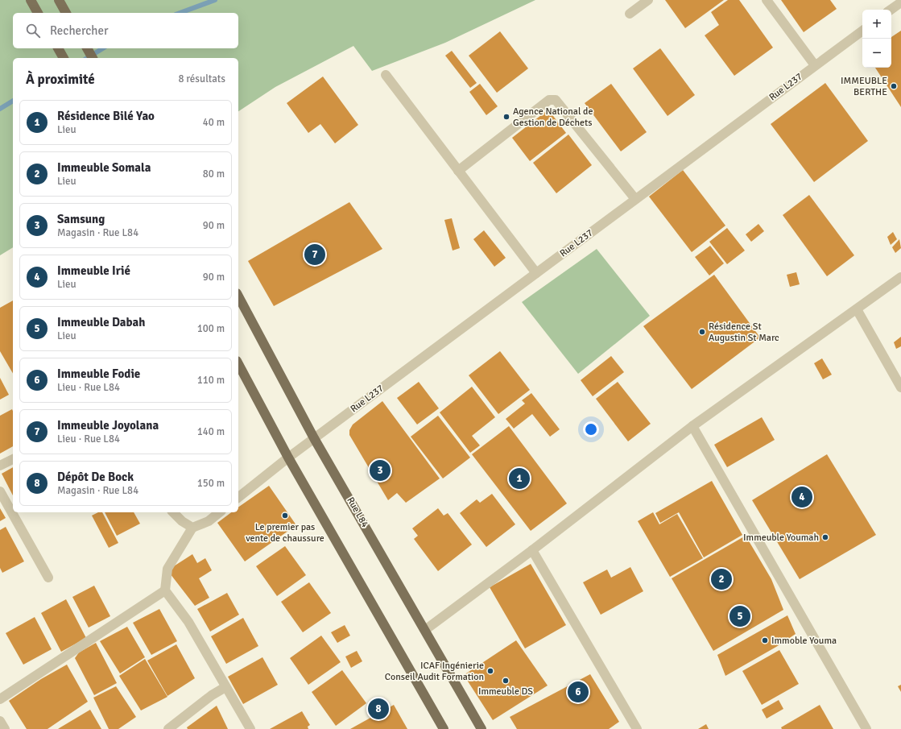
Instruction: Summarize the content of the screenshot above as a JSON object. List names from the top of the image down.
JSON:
{
  "streets": {
    "main road": ["Rue L84"],
    "street": ["Rue L237"]
  },
  "crossings": [
    ["Rue L237", "Rue L84"]
  ],
  "places": [
    "IMMEUBLE BERTHE",
    "Agence National de Gestion de Déchets",
    "Résidence St Augustin St Marc",
    "Le premier pas vente de chaussure",
    "Immeuble Youmah",
    "Immoble Youma",
    "ICAF Ingénierie Conseil Audit Formation",
    "Immeuble DS"
  ],
  "page": {
    "map_buttons": ["+", "−"],
    "search": "Rechercher",
    "heading": ["À proximité", "8 résultats"],
    "list": [
      {
        "mark": "1",
        "name": "Résidence Bilé Yao",
        "note": "Lieu",
        "value": "40 m"
      },
      {
        "mark": "2",
        "name": "Immeuble Somala",
        "note": "Lieu",
        "value": "80 m"
      },
      {
        "mark": "3",
        "name": "Samsung",
        "note": "Magasin · Rue L84",
        "value": "90 m"
      },
      {
        "mark": "4",
        "name": "Immeuble Irié",
        "note": "Lieu",
        "value": "90 m"
      },
      {
        "mark": "5",
        "name": "Immeuble Dabah",
        "note": "Lieu",
        "value": "100 m"
      },
      {
        "mark": "6",
        "name": "Immeuble Fodie",
        "note": "Lieu · Rue L84",
        "value": "110 m"
      },
      {
        "mark": "7",
        "name": "Immeuble Joyolana",
        "note": "Lieu · Rue L84",
        "value": "140 m"
      },
      {
        "mark": "8",
        "name": "Dépôt De Bock",
        "note": "Magasin · Rue L84",
        "value": "150 m"
      }
    ],
    "pins": [
      "7",
      "3",
      "1",
      "4",
      "2",
      "5",
      "6",
      "8"
    ]
  }
}
